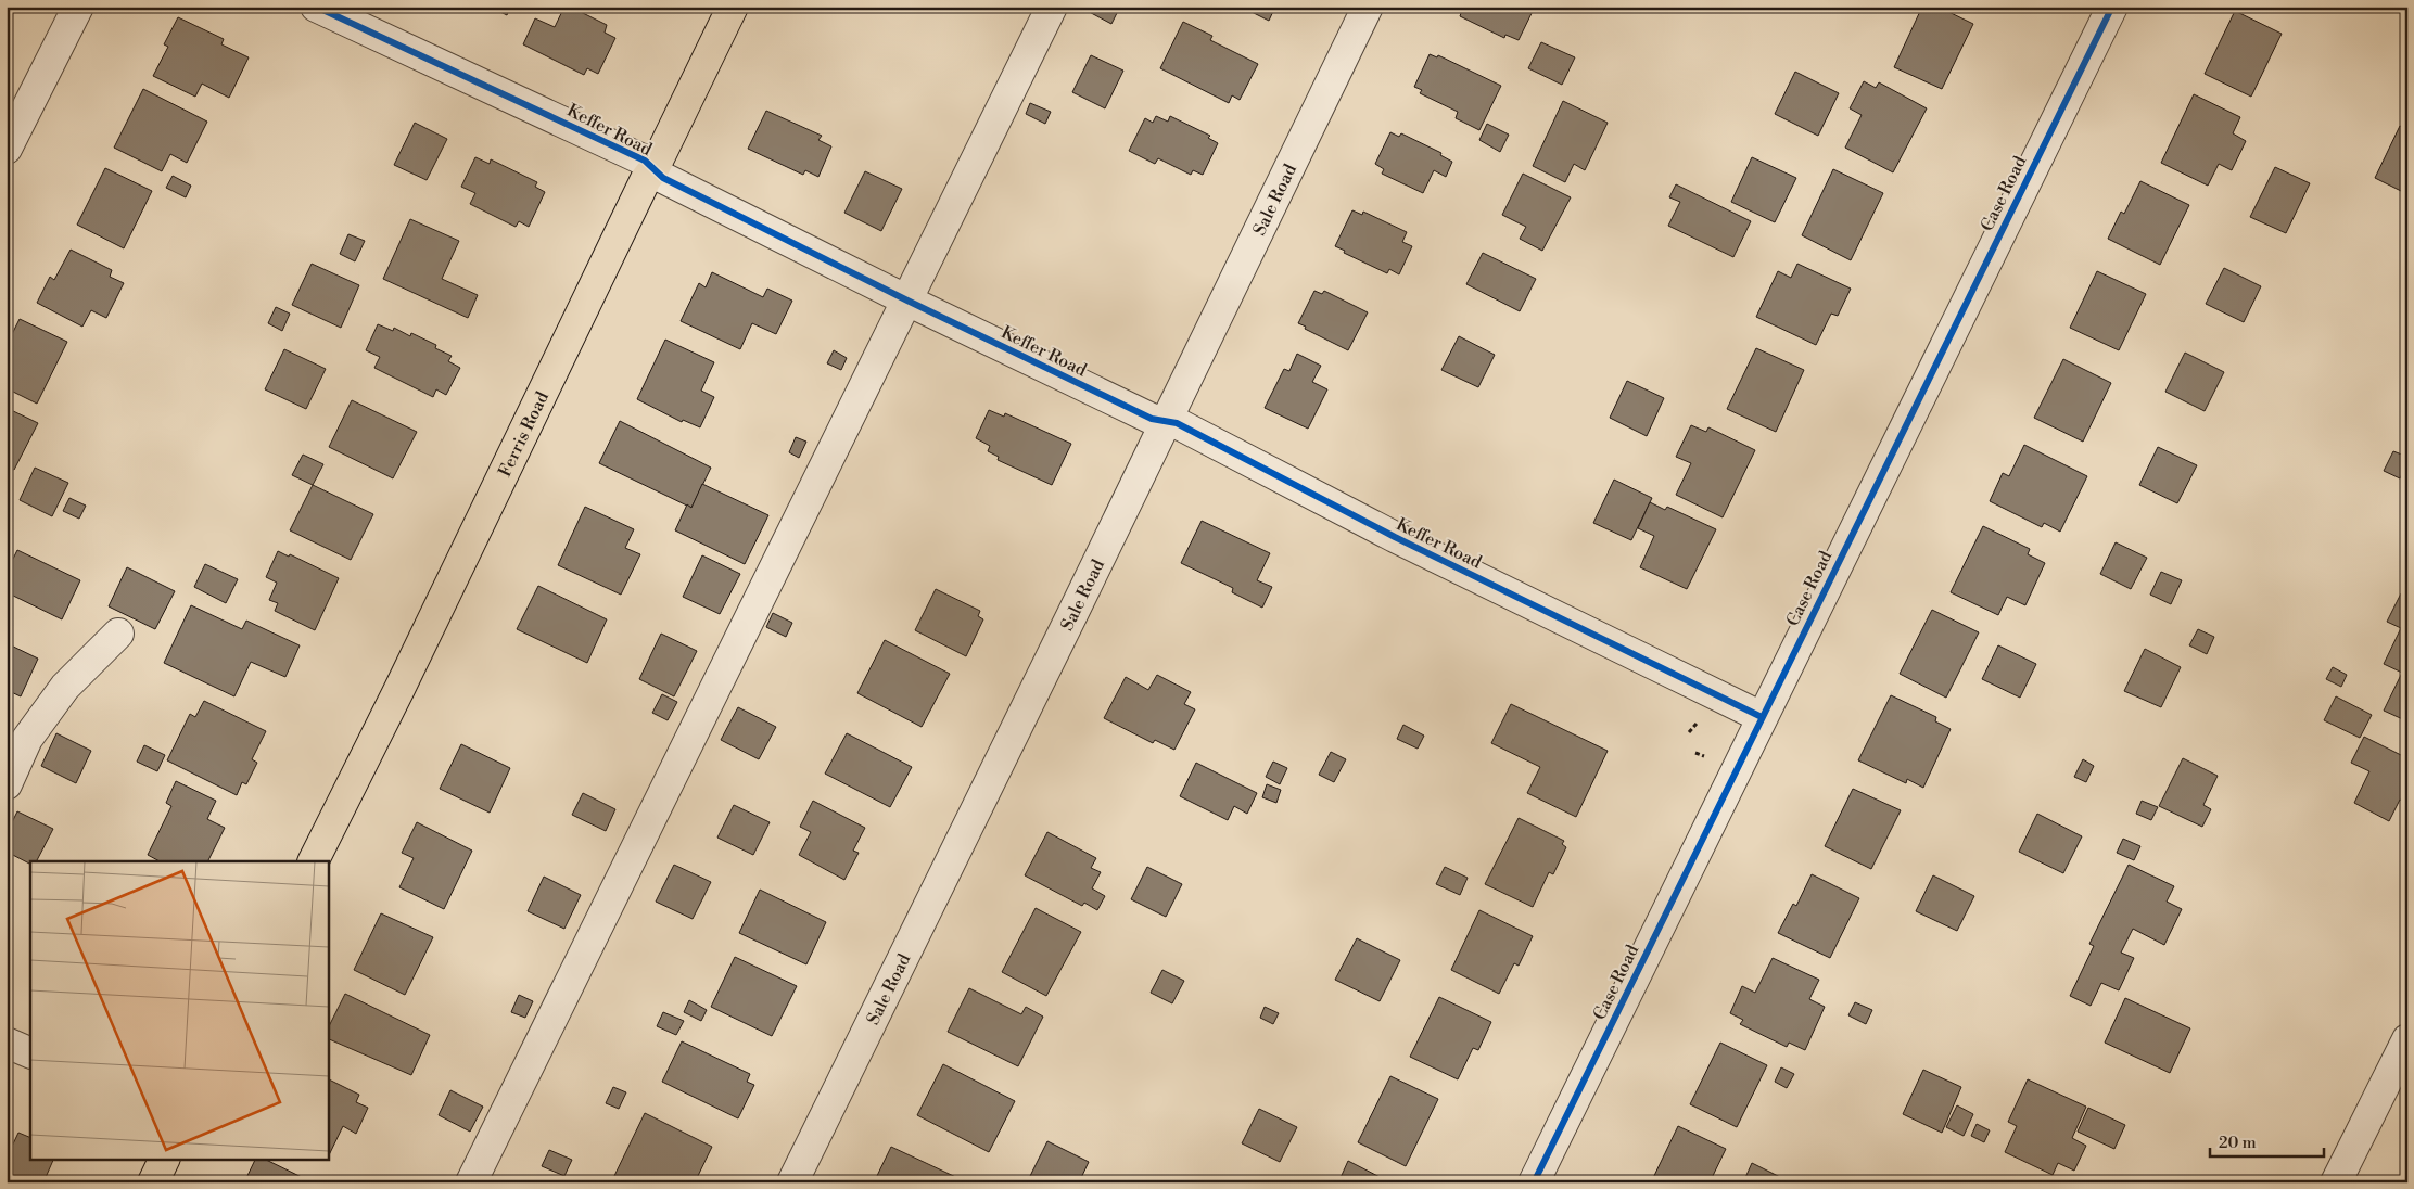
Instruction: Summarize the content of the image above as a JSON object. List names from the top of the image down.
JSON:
{
  "streets": {
    "main road": ["Ferris Road"],
    "street": ["Keffer Road", "Case Road", "Sale Road"]
  },
  "crossings": [
    ["Keffer Road", "Case Road"],
    ["Keffer Road", "Sale Road"],
    ["Keffer Road", "Ferris Road"]
  ],
  "scale_bar": "20 m"
}
